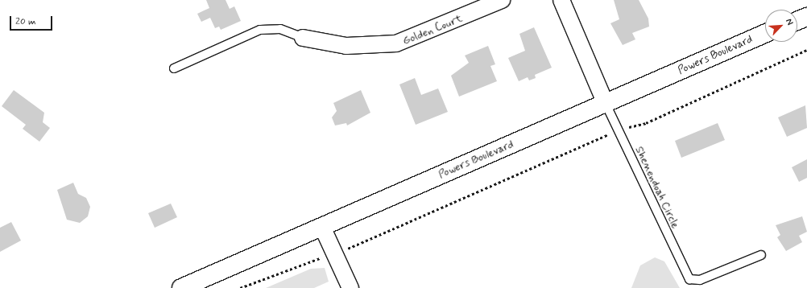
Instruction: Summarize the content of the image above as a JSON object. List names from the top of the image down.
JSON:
{
  "streets": {
    "main road": ["Powers Boulevard"],
    "street": ["Golden Court"],
    "lane": ["Shenendoah Circle"]
  },
  "crossings": [
    ["Powers Boulevard", "Shenendoah Circle"]
  ],
  "scale_bar": "20 m",
  "north": "top right"
}
